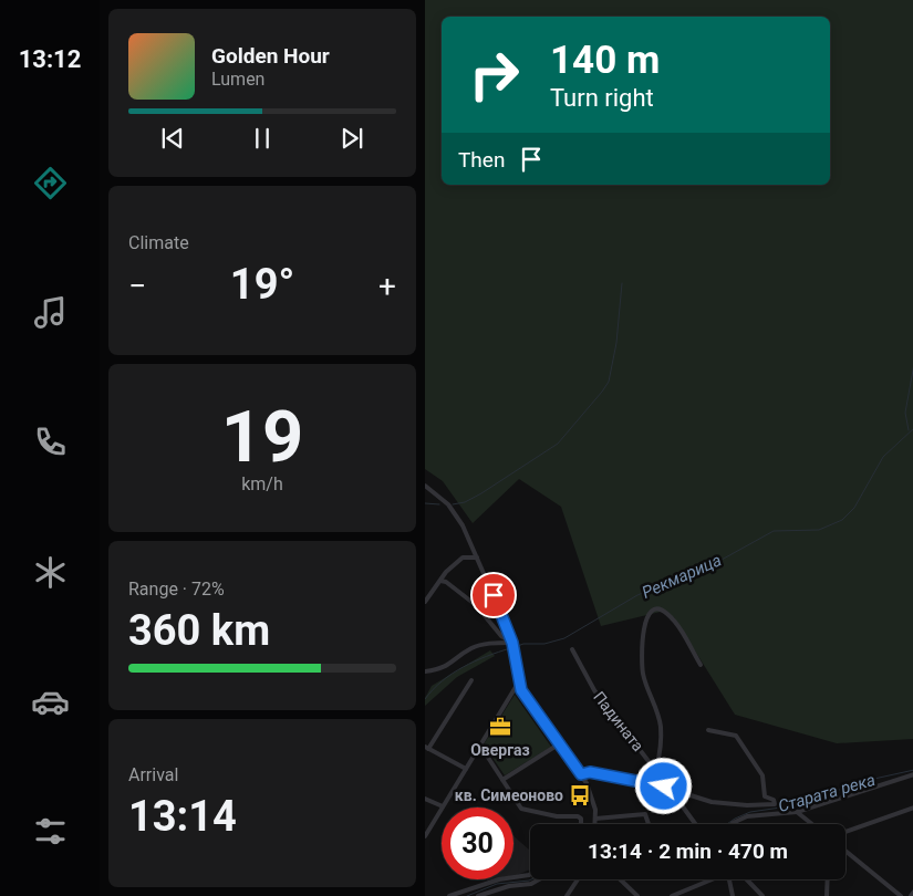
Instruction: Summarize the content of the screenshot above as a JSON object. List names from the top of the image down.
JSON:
{
  "streets": {
    "street": ["Падината"]
  },
  "water": ["Рекмарица", "Старата река"],
  "places": {
    "office": ["Овергаз"],
    "bus stop": ["кв. Симеоново"]
  },
  "page": {
    "tabs": "13:12",
    "turn": ["140 m", "Turn right"],
    "song": ["Golden Hour", "Lumen"],
    "then": "Then",
    "tile": [
      "Climate",
      ["19", "km/h"],
      ["Range · 72%", "360 km"],
      ["Arrival", "13:14"]
    ],
    "heat": ["−", "19°", "+"],
    "limit": "30",
    "trip": "13:14 · 2 min · 470 m"
  }
}
